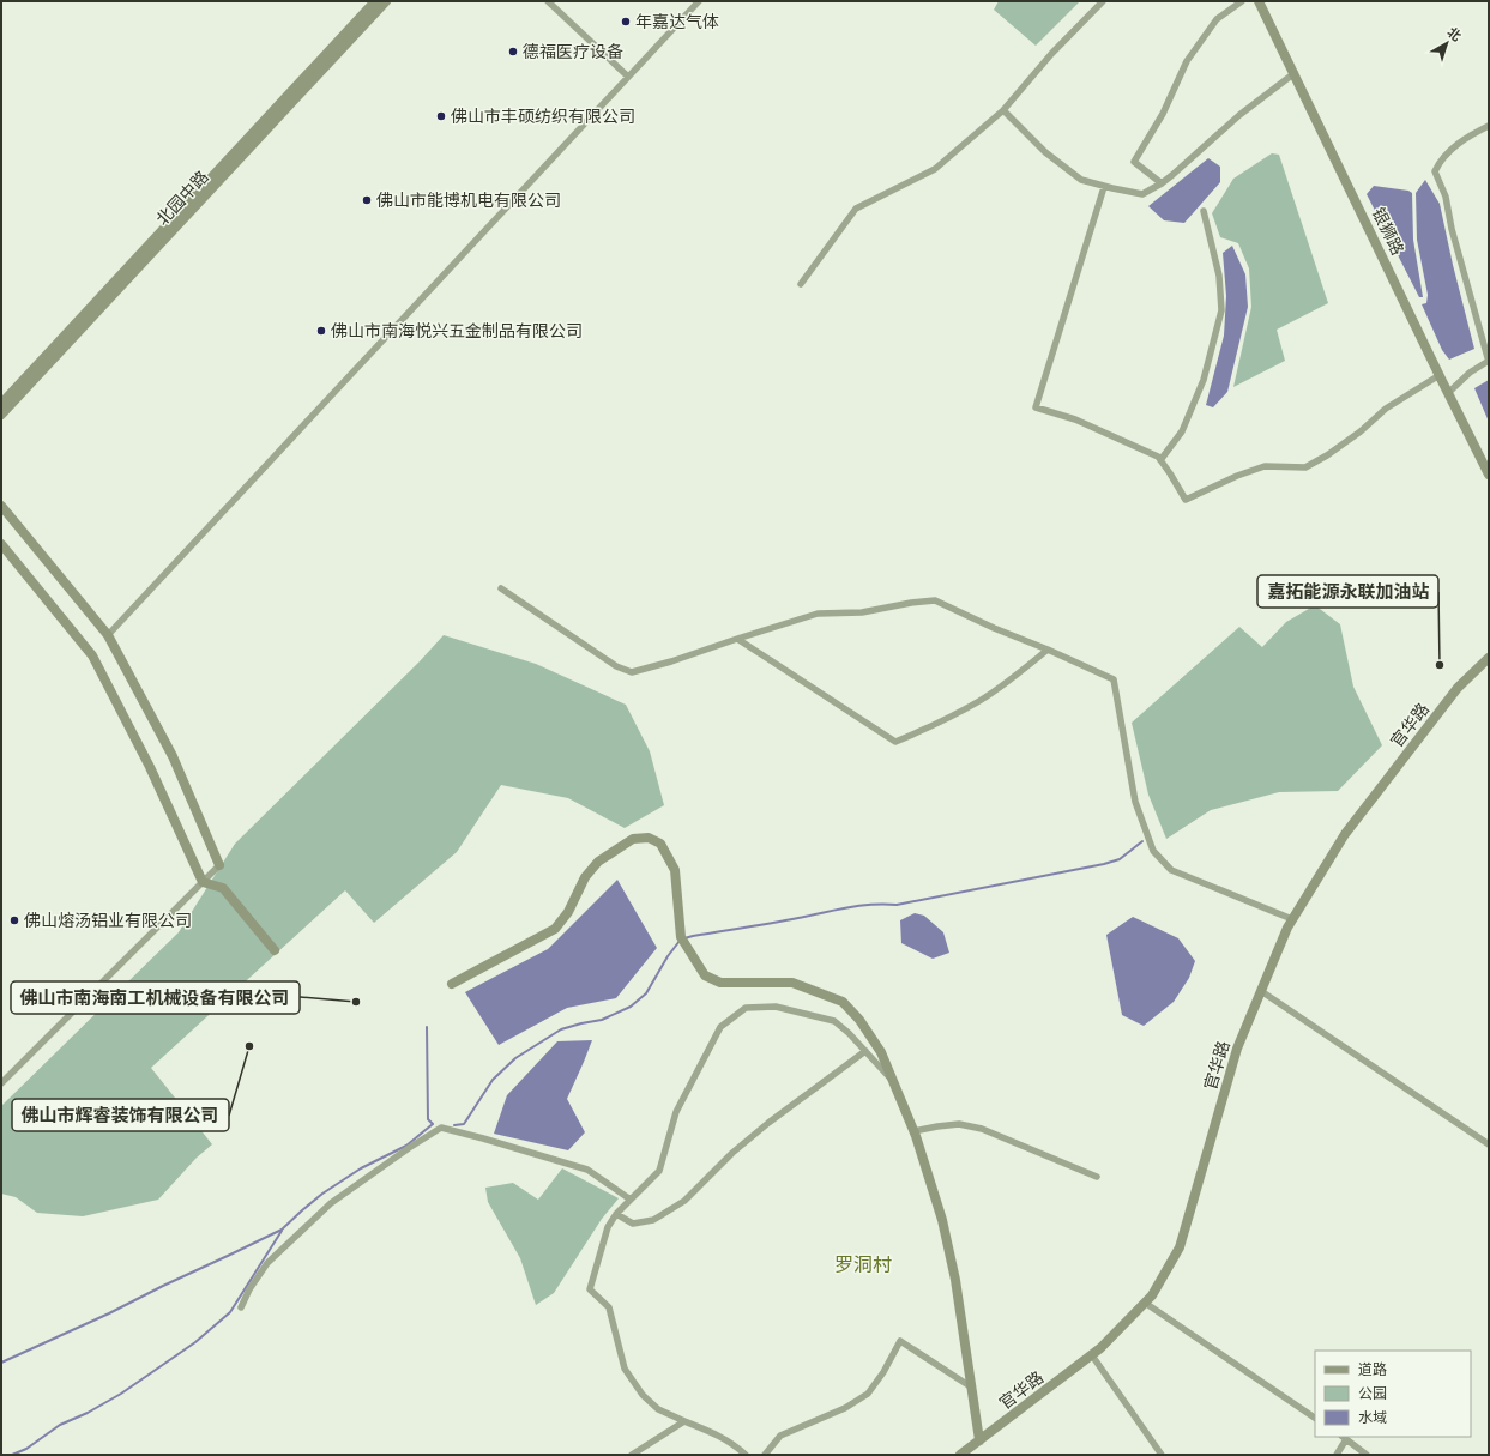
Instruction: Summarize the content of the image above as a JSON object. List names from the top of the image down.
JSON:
{
  "streets": {
    "street": ["北园中路", "银狮路", "官华路"]
  },
  "districts": ["罗洞村"],
  "places": [
    "年嘉达气体",
    "德福医疗设备",
    "佛山市丰硕纺织有限公司",
    "佛山市能博机电有限公司",
    "佛山市南海悦兴五金制品有限公司",
    "嘉拓能源永联加油站",
    "佛山熔汤铝业有限公司",
    "佛山市南海南工机械设备有限公司",
    "佛山市辉睿装饰有限公司"
  ],
  "legend": ["道路", "公园", "水域"],
  "north": "top right"
}
